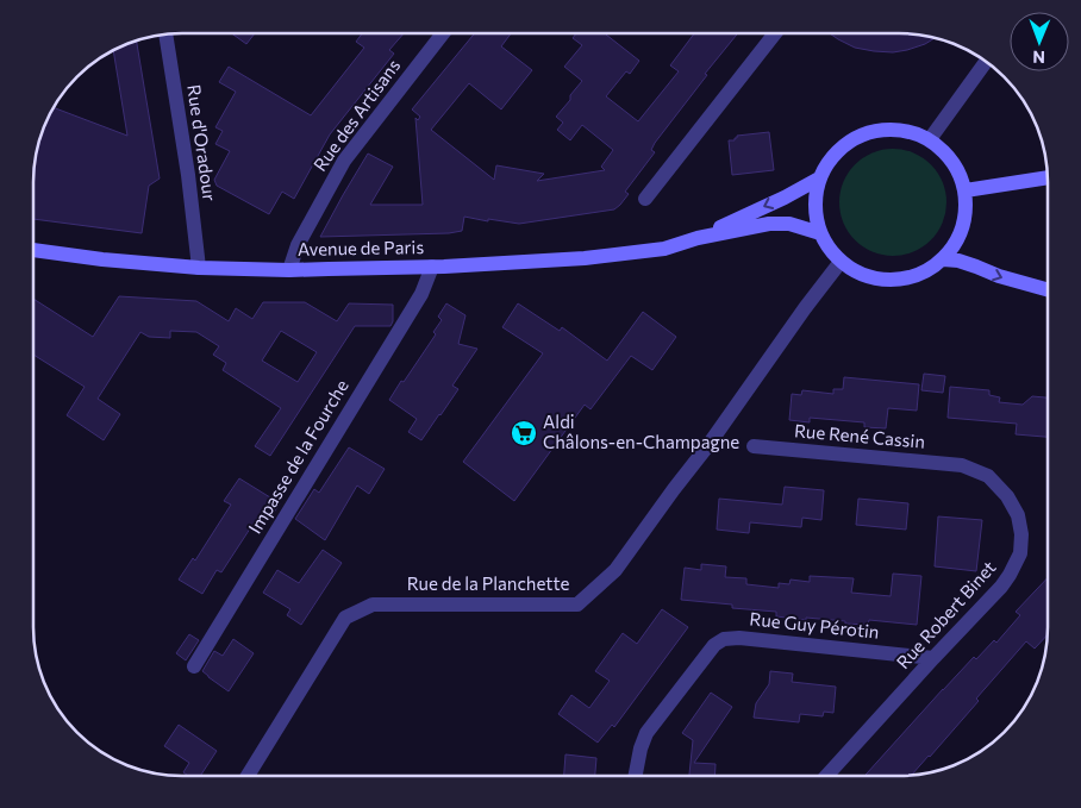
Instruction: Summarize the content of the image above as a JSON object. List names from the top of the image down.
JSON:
{
  "streets": {
    "main road": ["Avenue de Paris"],
    "street": [
      "Rue des Artisans",
      "Rue d'Oradour",
      "Rue René Cassin",
      "Impasse de la Fourche",
      "Rue de la Planchette",
      "Rue Robert Binet",
      "Rue Guy Pérotin"
    ]
  },
  "crossings": [
    ["Rue des Artisans", "Avenue de Paris"],
    ["Rue d'Oradour", "Avenue de Paris"],
    ["Avenue de Paris", "Impasse de la Fourche"],
    ["Avenue de Paris", "Rue de la Planchette"],
    ["Rue René Cassin", "Rue Robert Binet"],
    ["Rue Robert Binet", "Rue Guy Pérotin"]
  ],
  "places": {
    "supermarket": ["Aldi Châlons-en-Champagne"]
  },
  "north": "bottom"
}
